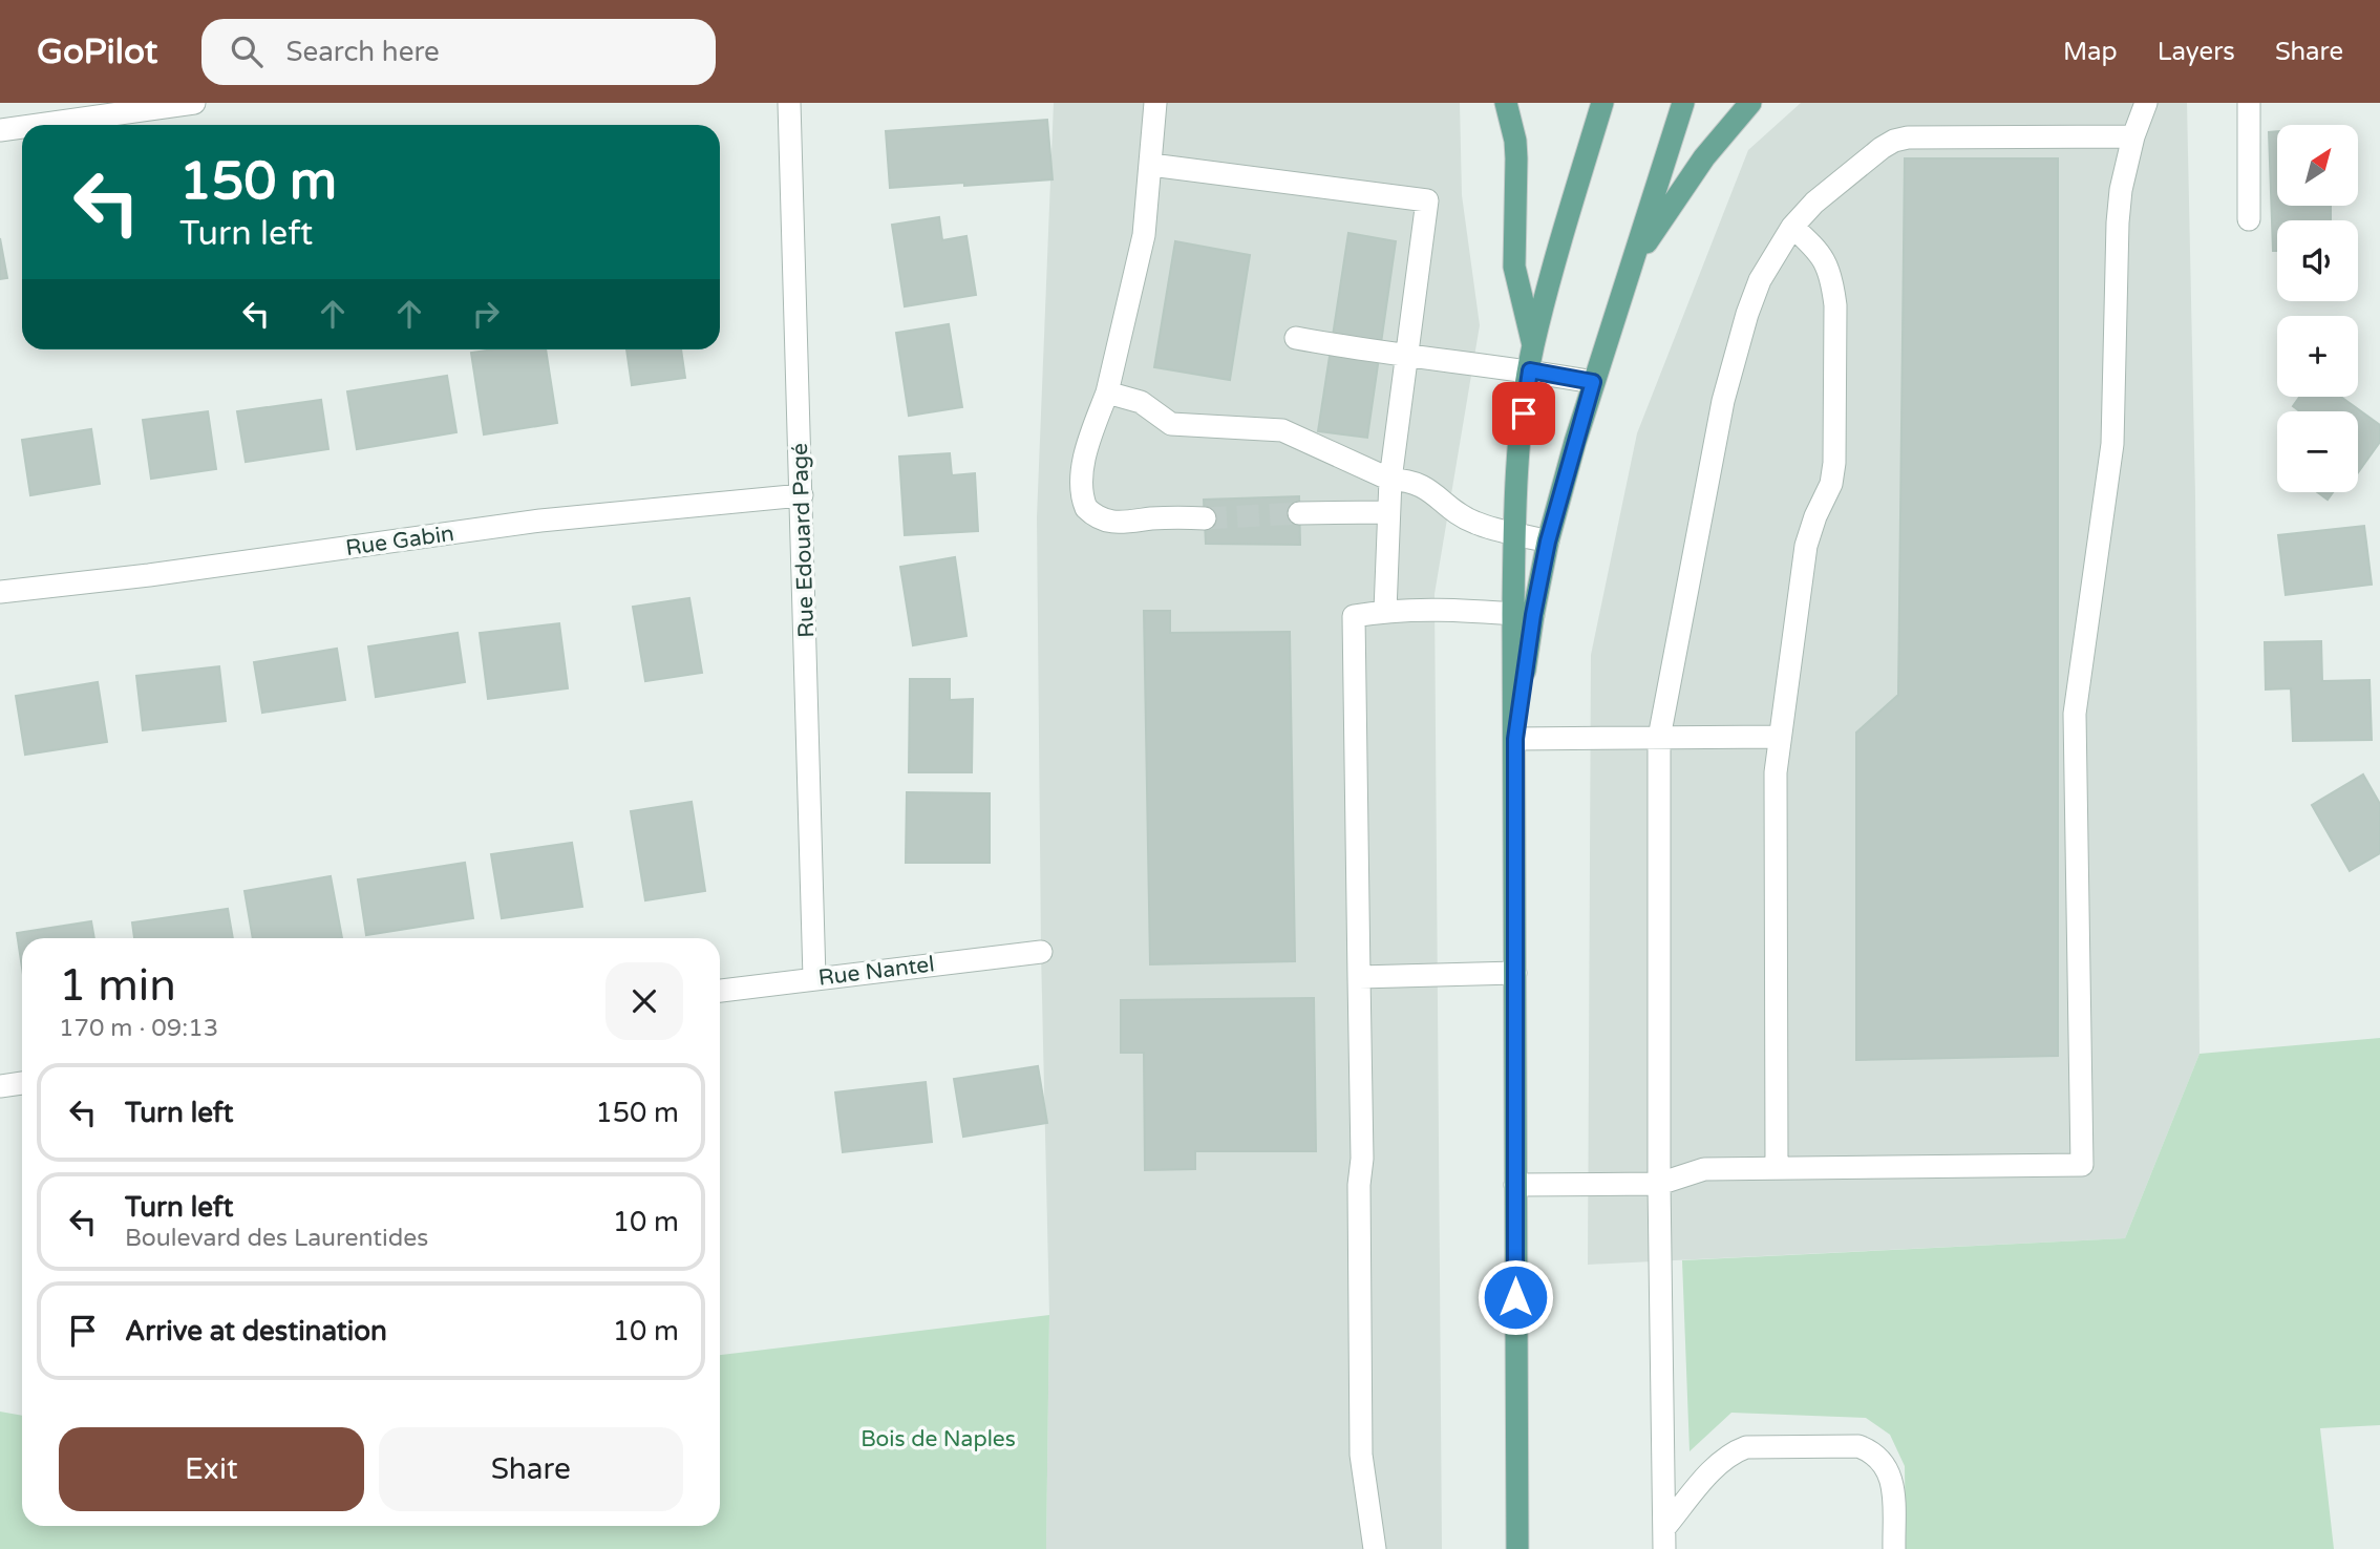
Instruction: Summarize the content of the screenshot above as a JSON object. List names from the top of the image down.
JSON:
{
  "streets": {
    "street": ["Rue Gabin", "Rue Edouard Pagé", "Rue Nantel"]
  },
  "crossings": [
    ["Rue Gabin", "Rue Edouard Pagé"],
    ["Rue Edouard Pagé", "Rue Nantel"]
  ],
  "parks": ["Bois de Naples"],
  "north": "top right",
  "page": {
    "header": "GoPilot",
    "search": "Search here",
    "nav": ["Map", "Layers", "Share"],
    "map_buttons": ["+", "−"],
    "turn": ["150 m", "Turn left"],
    "heading": ["1 min", "170 m · 09:13"],
    "list": [
      {
        "name": "Turn left",
        "value": "150 m"
      },
      {
        "name": "Turn left",
        "note": "Boulevard des Laurentides",
        "value": "10 m"
      },
      {
        "name": "Arrive at destination",
        "value": "10 m"
      }
    ],
    "buttons": ["Exit", "Share"]
  }
}
